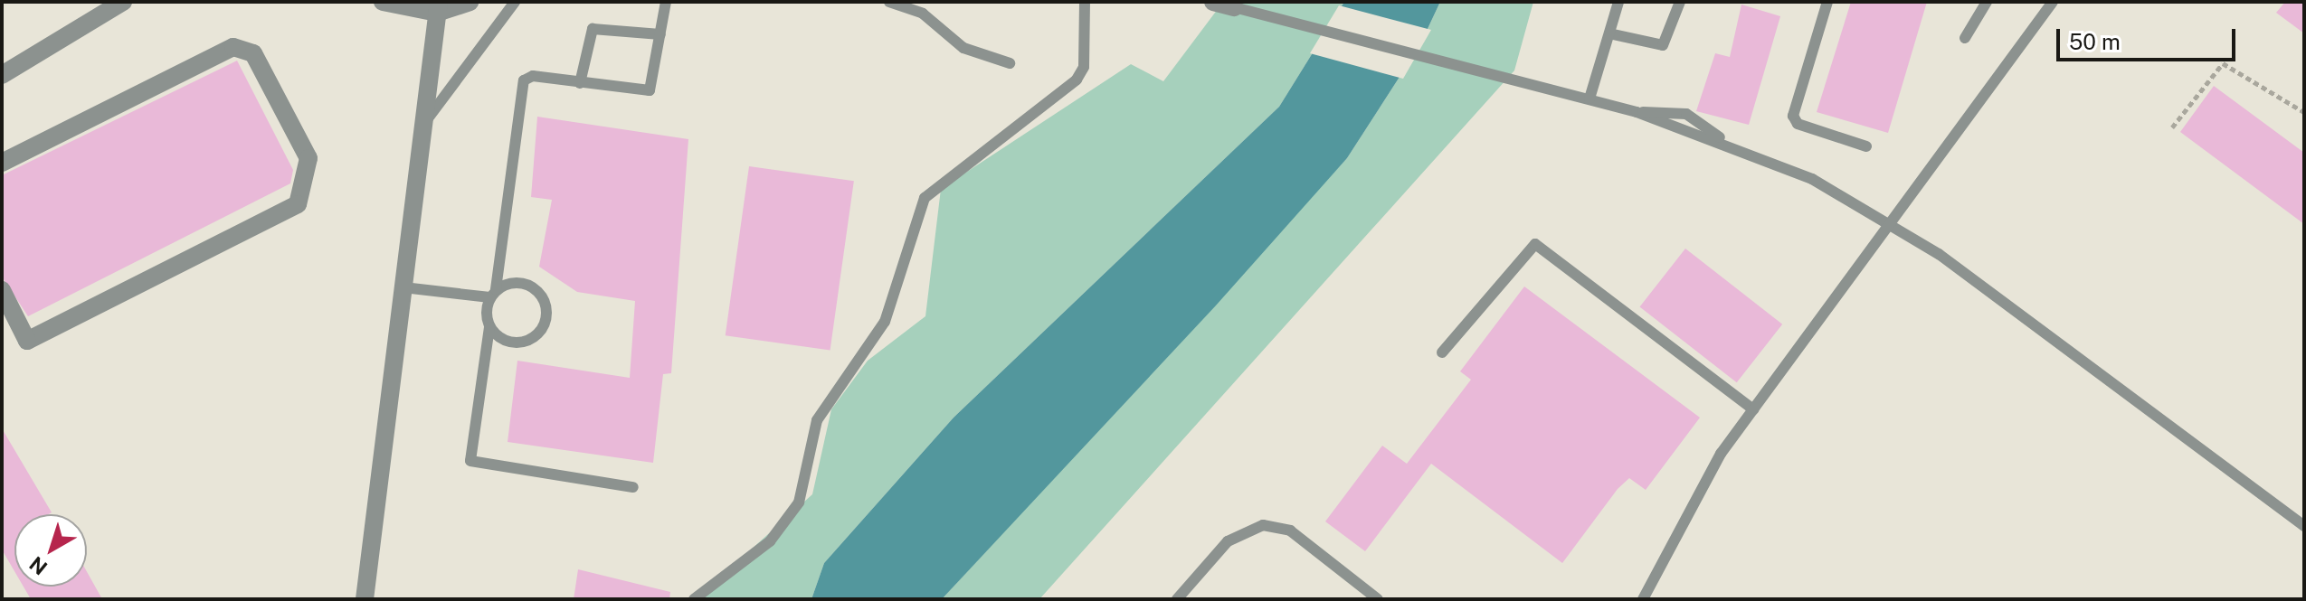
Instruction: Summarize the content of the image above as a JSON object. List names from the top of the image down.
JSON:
{
  "scale_bar": "50 m",
  "north": "bottom left"
}
